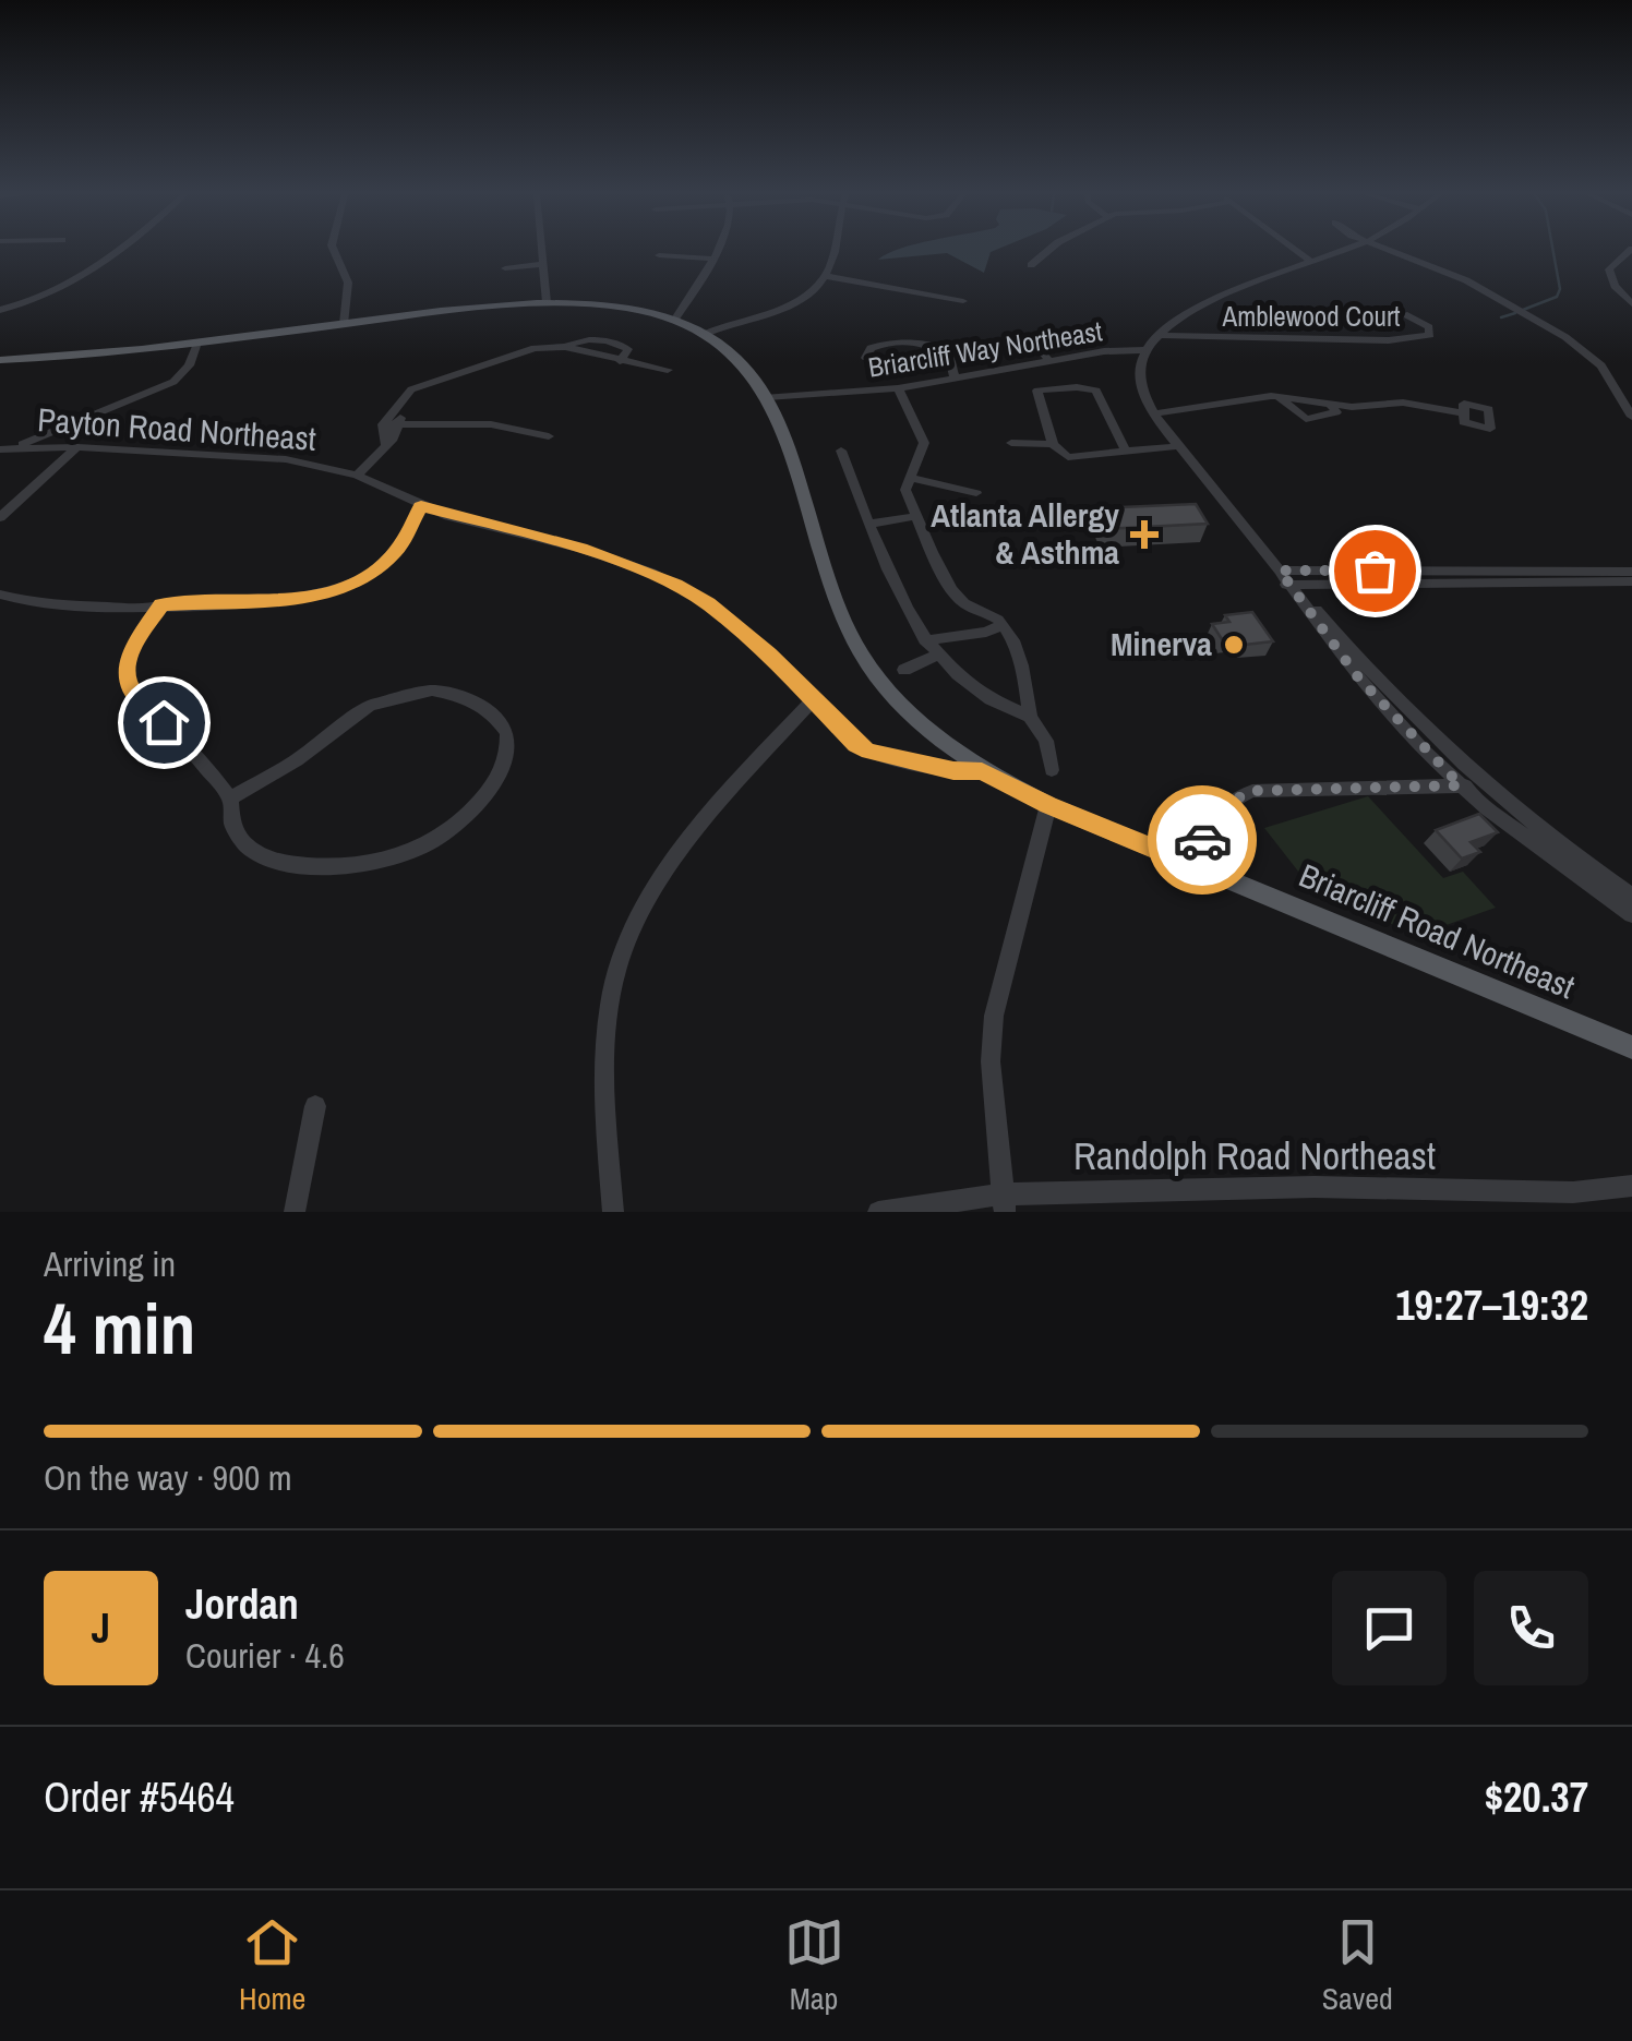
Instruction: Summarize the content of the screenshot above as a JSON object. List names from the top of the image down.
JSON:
{
  "streets": {
    "main road": ["Briarcliff Road Northeast"],
    "street": [
      "Amblewood Court",
      "Briarcliff Way Northeast",
      "Payton Road Northeast",
      "Randolph Road Northeast"
    ]
  },
  "crossings": [
    ["Briarcliff Way Northeast", "Briarcliff Road Northeast"],
    ["Payton Road Northeast", "Briarcliff Road Northeast"]
  ],
  "places": {
    "health": ["Atlanta Allergy & Asthma"],
    "other": ["Minerva"]
  },
  "page": {
    "heading": ["4 min", "Arriving in", "19:27–19:32"],
    "panel": [
      "Jordan",
      "Courier · 4.6",
      "Order #5464",
      "$20.37"
    ],
    "bar": "On the way · 900 m",
    "round": "J",
    "tabs": ["Home", "Map", "Saved"]
  }
}
